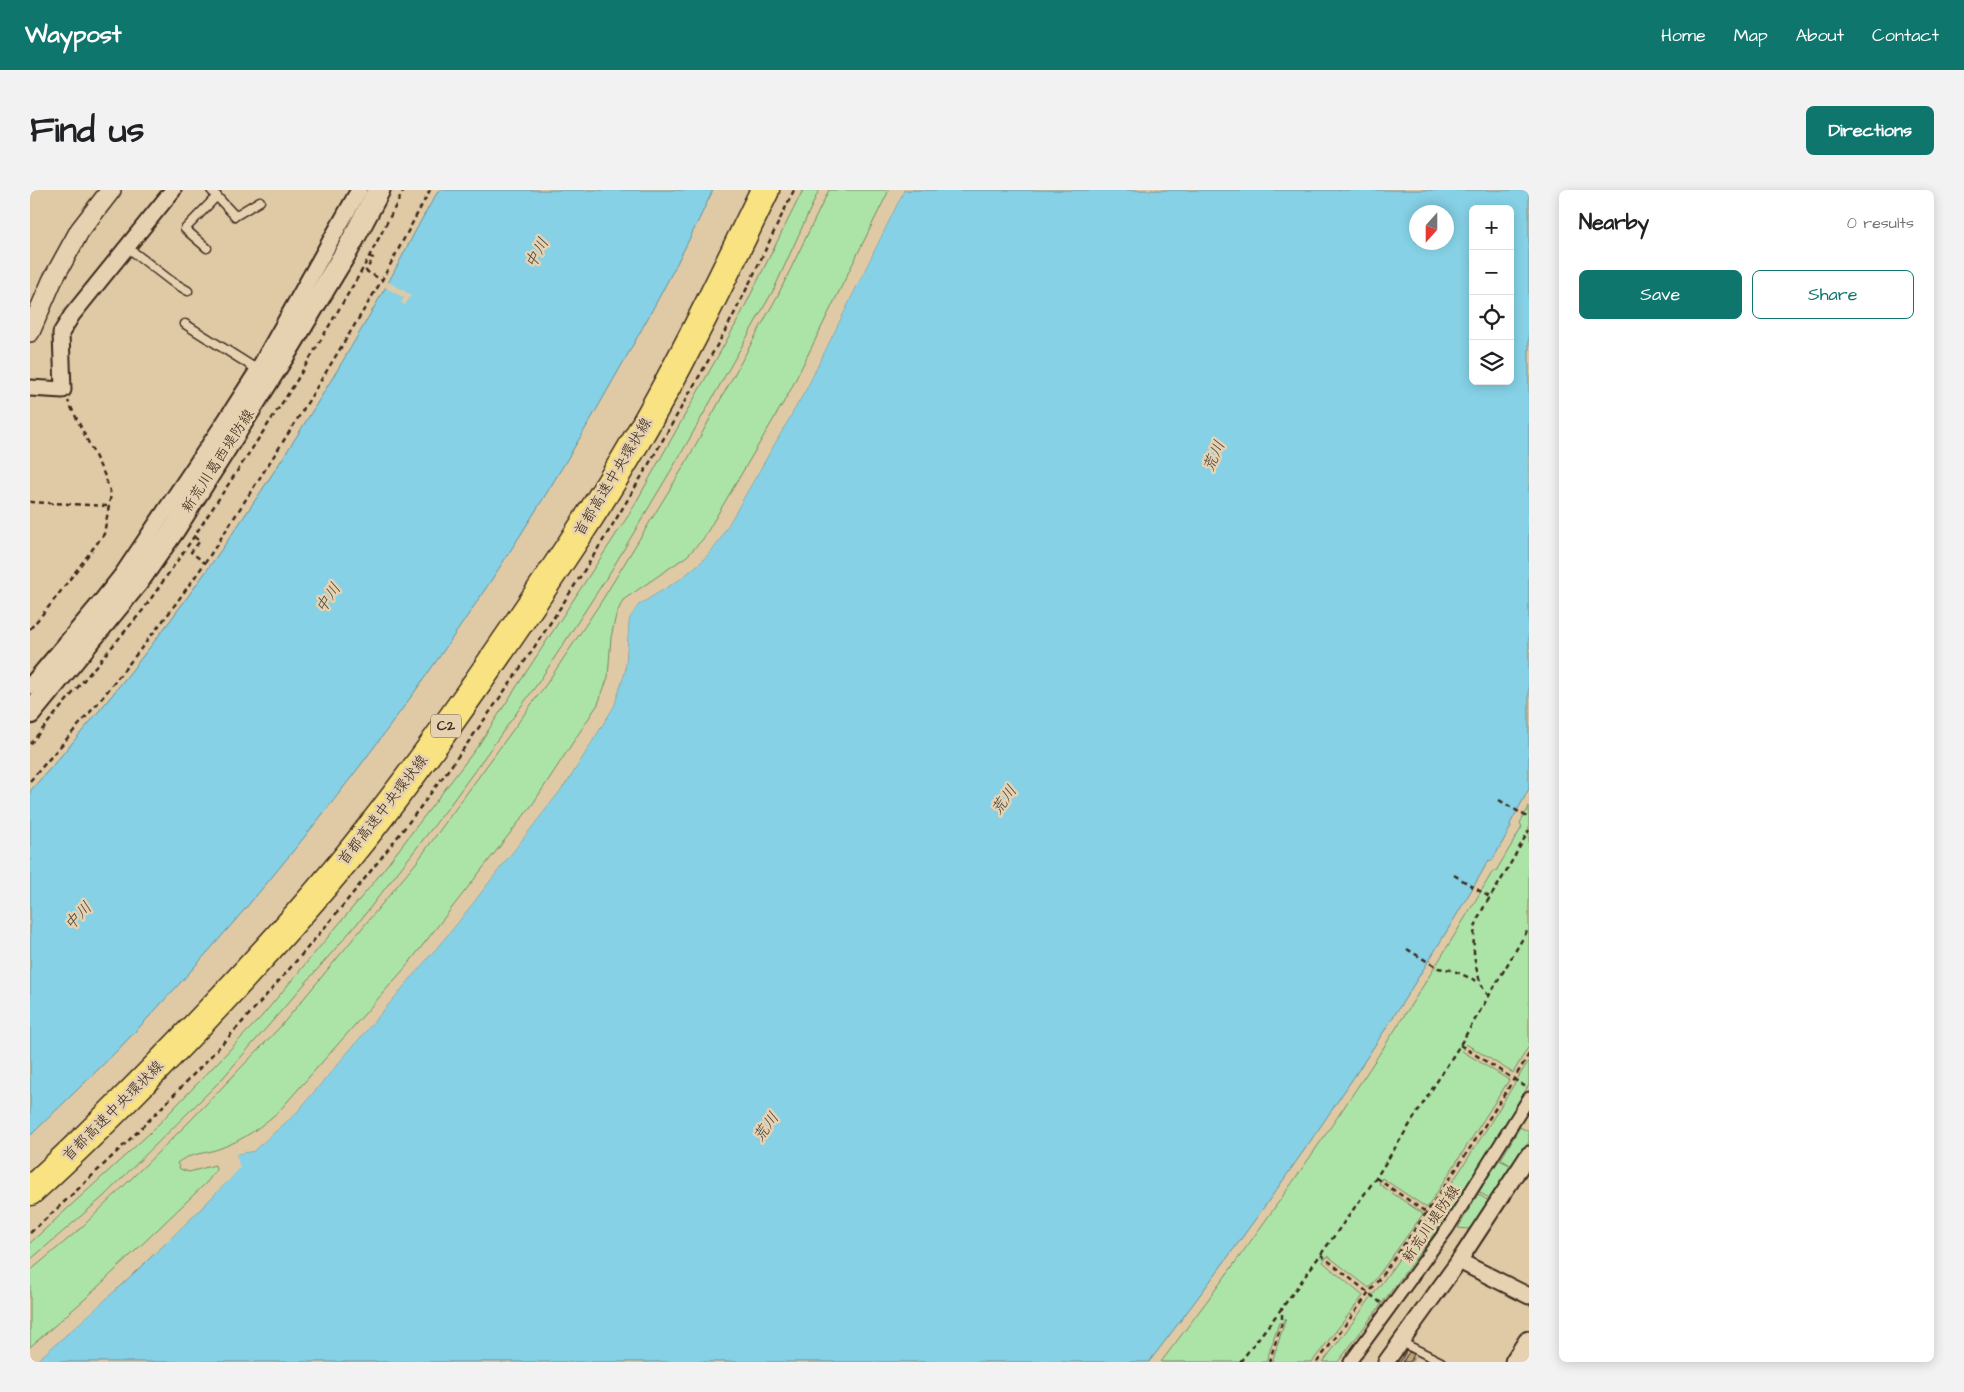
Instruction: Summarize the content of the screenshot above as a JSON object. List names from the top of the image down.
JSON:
{
  "streets": {
    "highway": ["首都高速中央環状線", "C2"],
    "main road": ["新荒川葛西堤防線"],
    "street": ["新荒川堤防線"]
  },
  "water": ["中川", "荒川"],
  "north": "bottom",
  "page": {
    "header": "Waypost",
    "nav": [
      "Home",
      "Map",
      "About",
      "Contact"
    ],
    "title": "Find us",
    "buttons": [
      "Directions",
      ["Save", "Share"]
    ],
    "heading": ["Nearby", "0 results"],
    "map_buttons": ["+", "−"]
  }
}
